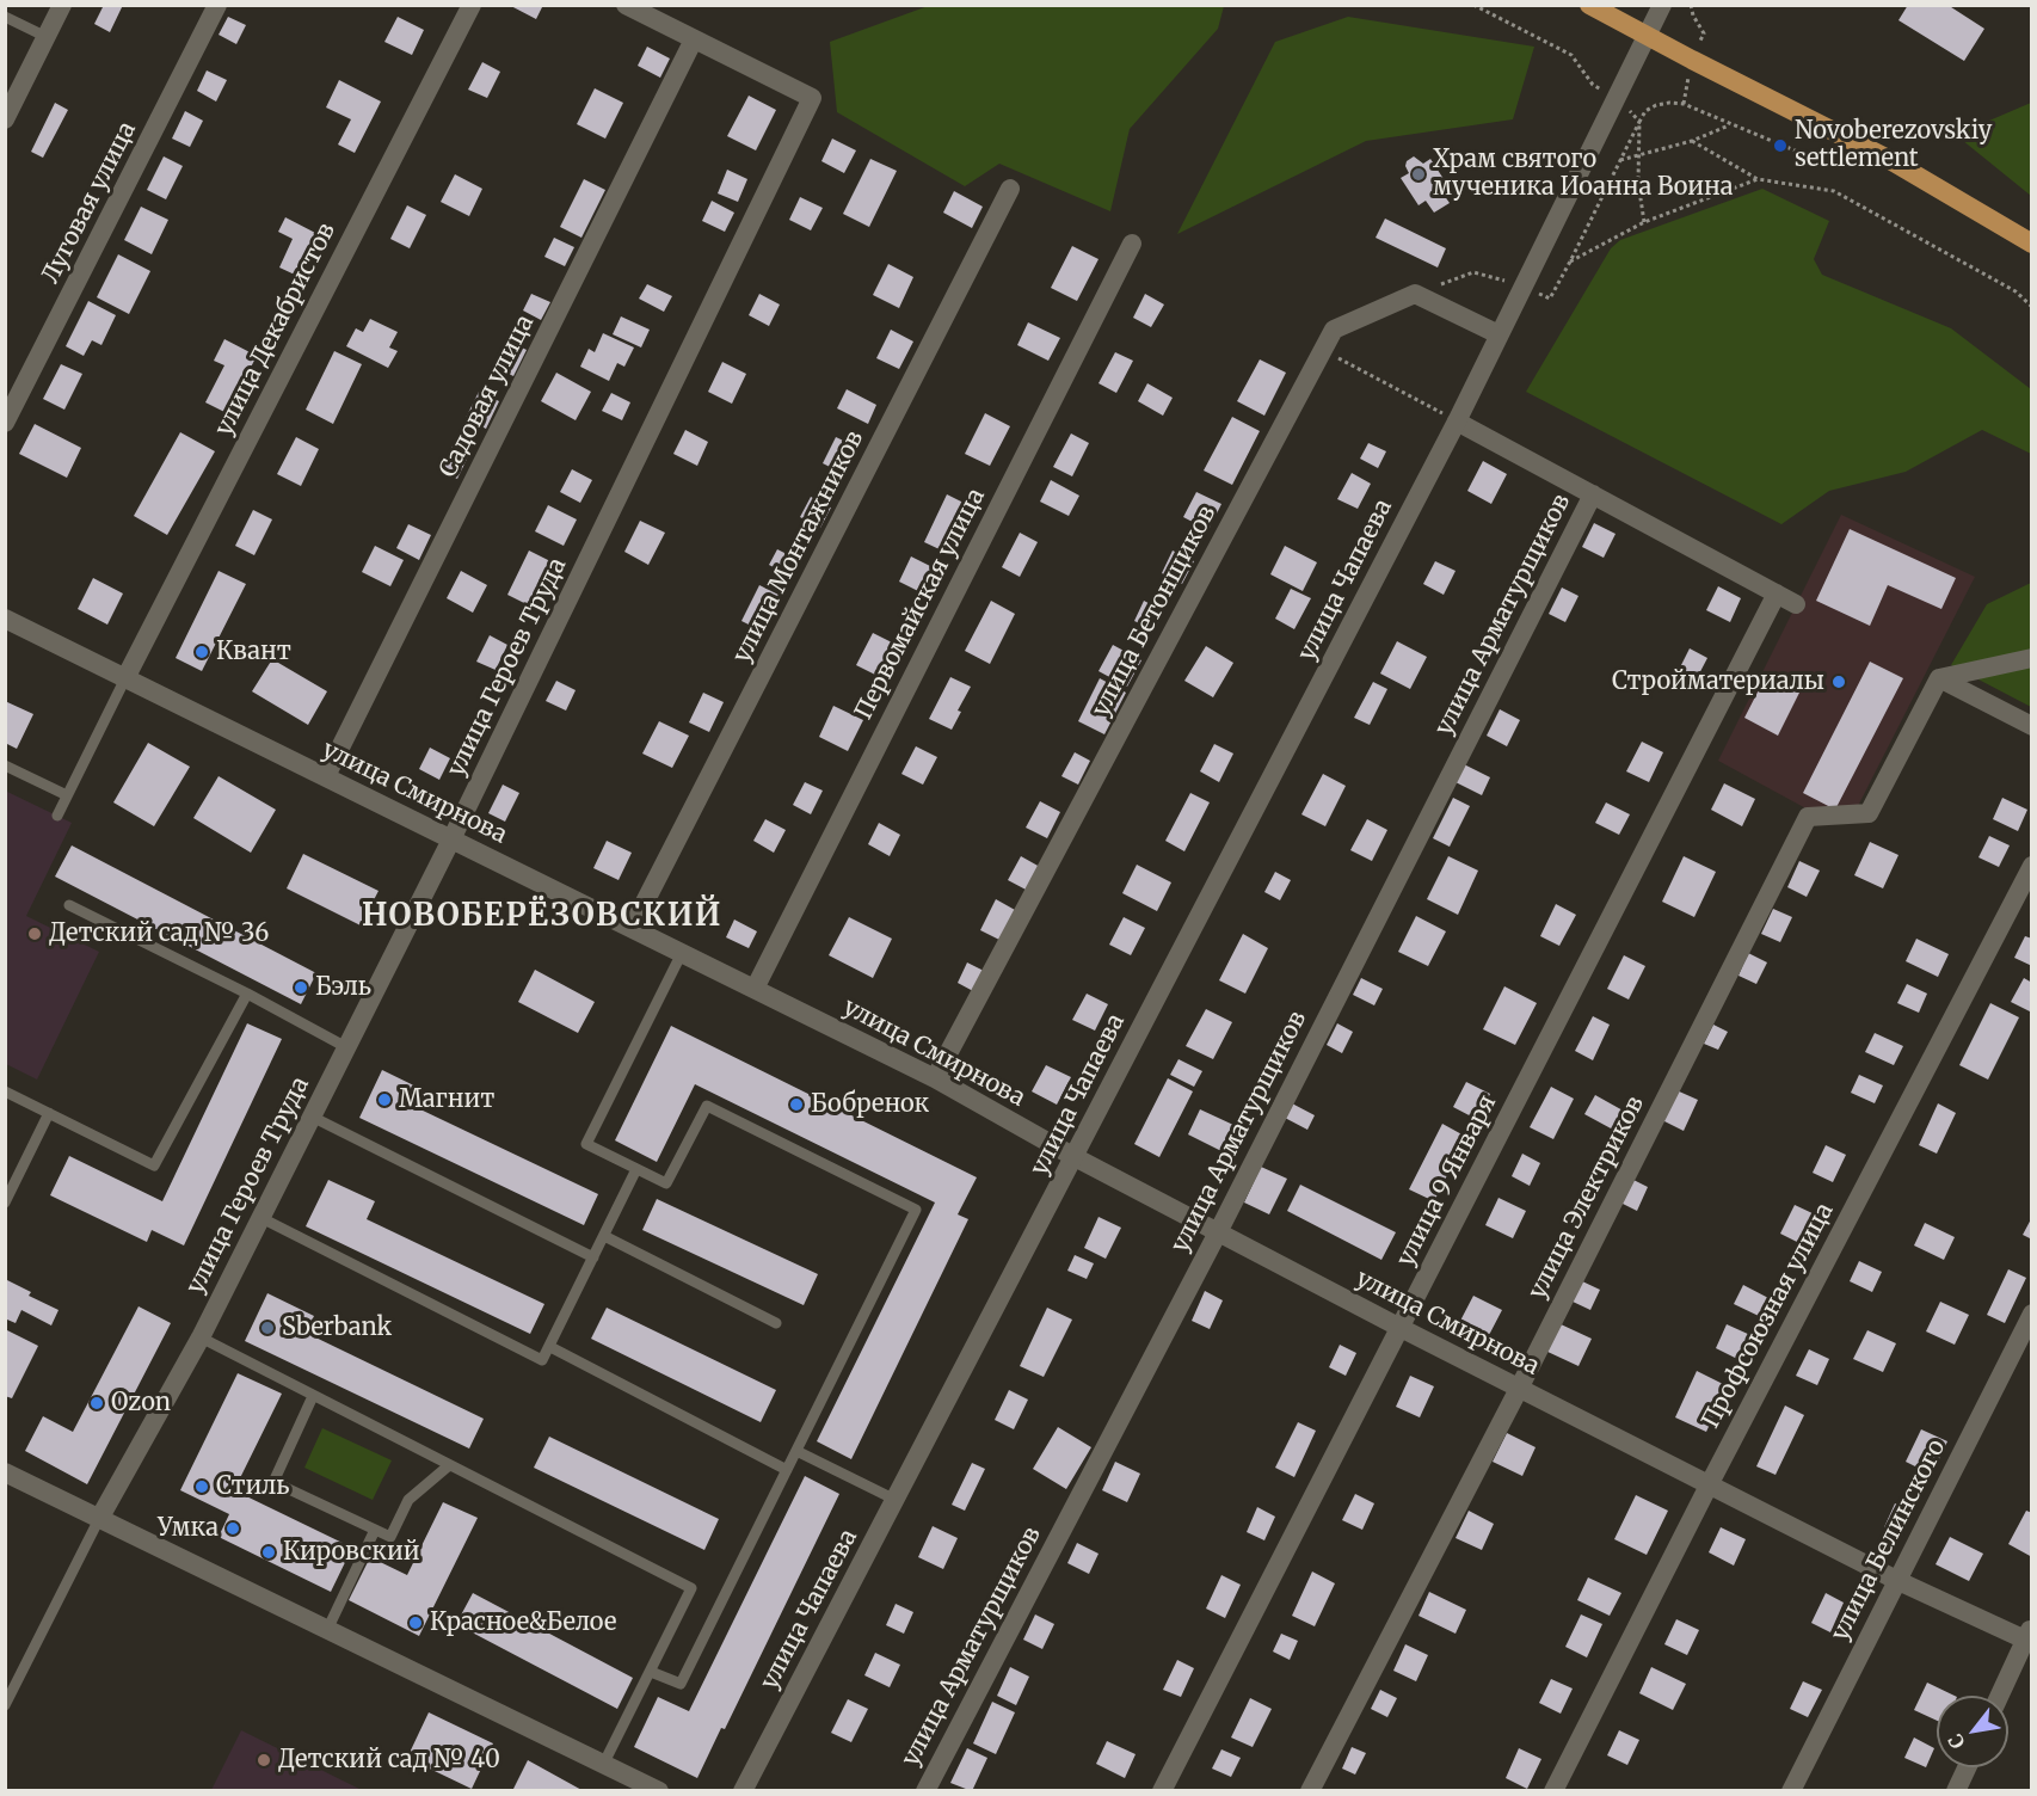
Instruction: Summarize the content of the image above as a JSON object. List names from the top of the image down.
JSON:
{
  "streets": {
    "street": [
      "Луговая улица",
      "улица Декабристов",
      "Садовая улица",
      "улица Монтажников",
      "улица Чапаева",
      "Первомайская улица",
      "улица Бетонщиков",
      "улица Арматурщиков",
      "улица Героев Труда",
      "улица Смирнова",
      "улица 9 Января",
      "улица Электриков",
      "Профсоюзная улица",
      "улица Белинского"
    ]
  },
  "crossings": [
    ["улица Декабристов", "улица Смирнова"],
    ["Садовая улица", "улица Героев Труда"],
    ["Садовая улица", "улица Смирнова"],
    ["улица Монтажников", "улица Смирнова"],
    ["улица Чапаева", "улица Смирнова"],
    ["Первомайская улица", "улица Смирнова"],
    ["улица Бетонщиков", "улица Смирнова"],
    ["улица Арматурщиков", "улица Смирнова"],
    ["улица Героев Труда", "улица Смирнова"],
    ["улица Смирнова", "улица 9 Января"],
    ["улица Смирнова", "улица Электриков"],
    ["улица Смирнова", "Профсоюзная улица"],
    ["улица Смирнова", "улица Белинского"]
  ],
  "districts": ["НОВОБЕРЁЗОВСКИЙ"],
  "places": [
    "Novoberezovskiy settlement",
    "Храм святого мученика Иоанна Воина",
    "Квант",
    "Стройматериалы",
    "Детский сад № 36",
    "Бэль",
    "Магнит",
    "Бобренок",
    "Sberbank",
    "Ozon",
    "Стиль",
    "Умка",
    "Кировский",
    "Красное&Белое",
    "Детский сад № 40"
  ],
  "north": "bottom left"
}
